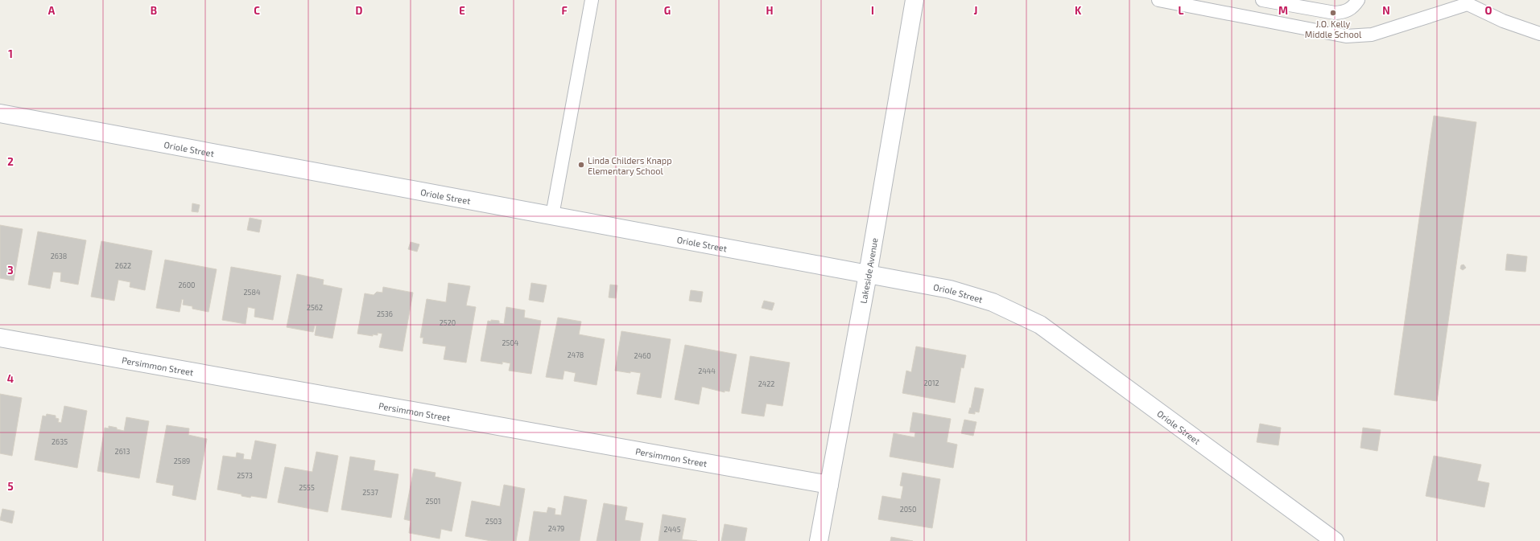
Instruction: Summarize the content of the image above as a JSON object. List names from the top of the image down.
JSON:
{
  "streets": {
    "street": ["Oriole Street", "Lakeside Avenue", "Persimmon Street"]
  },
  "crossings": [
    ["Oriole Street", "Lakeside Avenue"],
    ["Lakeside Avenue", "Persimmon Street"]
  ],
  "places": ["J.O. Kelly Middle School", "Linda Childers Knapp Elementary School"],
  "house_numbers": [
    "2638",
    "2622",
    "2600",
    "2584",
    "2562",
    "2536",
    "2520",
    "2504",
    "2478",
    "2460",
    "2444",
    "2012",
    "2422",
    "2635",
    "2613",
    "2589",
    "2573",
    "2555",
    "2537",
    "2501",
    "2050",
    "2503",
    "2479",
    "2445"
  ],
  "grid": {
    "columns": [
      "A",
      "B",
      "C",
      "D",
      "E",
      "F",
      "G",
      "H",
      "I",
      "J",
      "K",
      "L",
      "M",
      "N",
      "O"
    ],
    "rows": [
      "1",
      "2",
      "3",
      "4",
      "5"
    ]
  }
}
